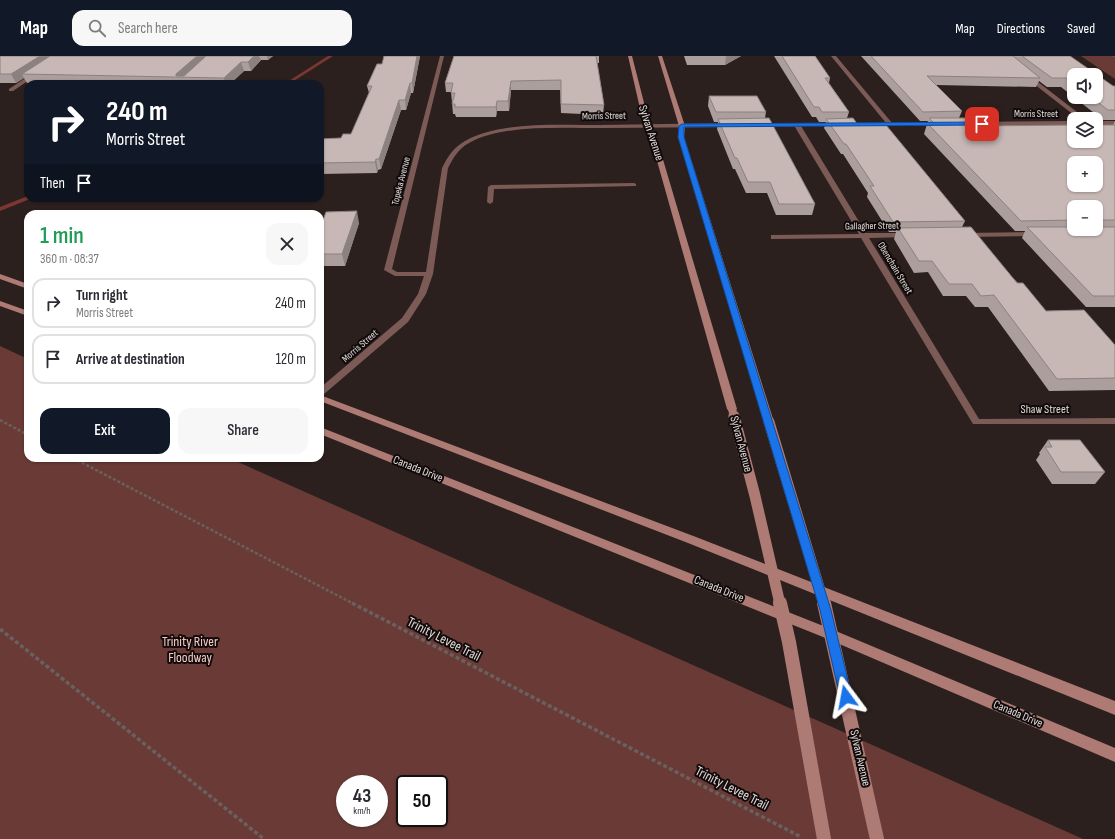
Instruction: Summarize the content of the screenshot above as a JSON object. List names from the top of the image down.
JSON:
{
  "streets": {
    "main road": ["Sylvan Avenue", "Canada Drive"],
    "street": [
      "Morris Street",
      "Topeka Avenue",
      "Gallagher Street",
      "Obenchain Street",
      "Shaw Street"
    ],
    "path": ["Trinity Levee Trail"]
  },
  "crossings": [
    ["Morris Street", "Sylvan Avenue"],
    ["Morris Street", "Topeka Avenue"],
    ["Morris Street", "Obenchain Street"],
    ["Gallagher Street", "Obenchain Street"],
    ["Obenchain Street", "Shaw Street"]
  ],
  "parks": ["Trinity River Floodway"],
  "page": {
    "header": "Map",
    "search": "Search here",
    "nav": ["Map", "Directions", "Saved"],
    "map_buttons": ["+", "−"],
    "turn": ["240 m", "Morris Street"],
    "then": "Then",
    "heading": ["1 min", "360 m · 08:37"],
    "list": [
      {
        "name": "Turn right",
        "note": "Morris Street",
        "value": "240 m"
      },
      {
        "name": "Arrive at destination",
        "value": "120 m"
      }
    ],
    "buttons": ["Exit", "Share"],
    "speed": "43 km/h",
    "limit": "50"
  }
}
